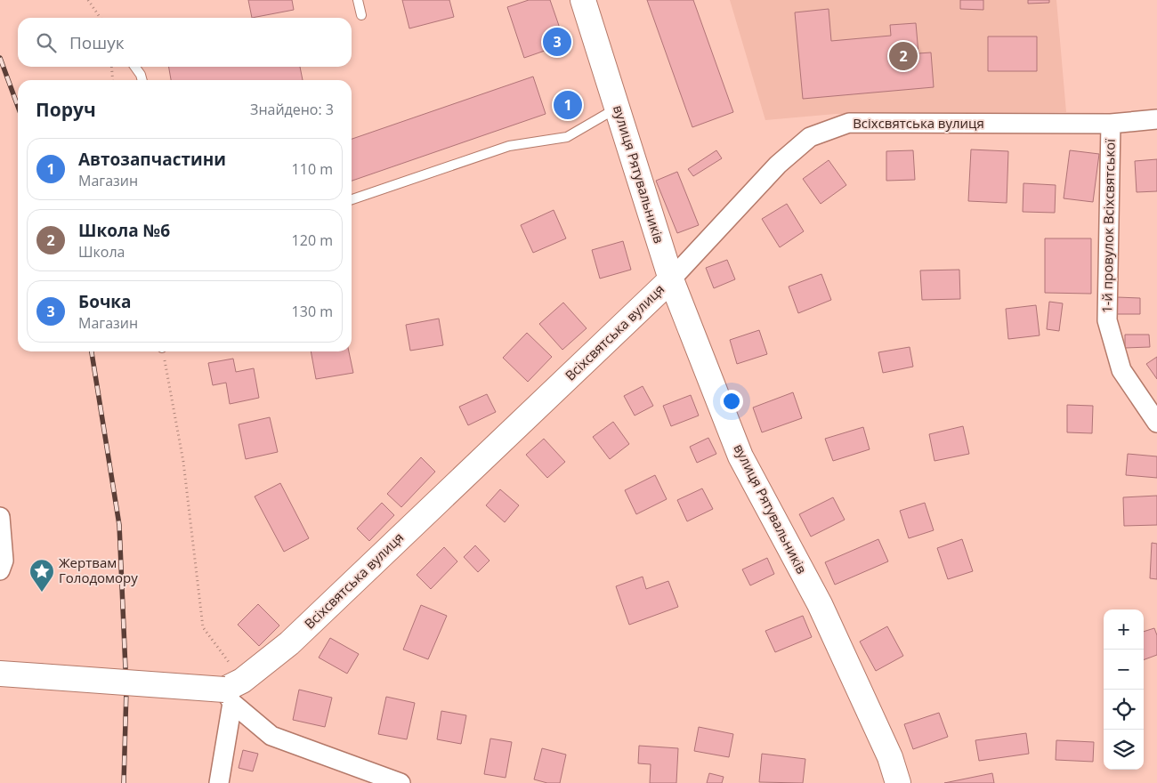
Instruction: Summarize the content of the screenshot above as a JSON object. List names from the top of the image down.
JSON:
{
  "streets": {
    "main road": ["Всіхсвятська вулиця", "вулиця Рятувальників"],
    "street": ["1-й провулок Всіхсвятської"]
  },
  "crossings": [
    ["Всіхсвятська вулиця", "вулиця Рятувальників"],
    ["Всіхсвятська вулиця", "1-й провулок Всіхсвятської"]
  ],
  "places": {
    "place": ["Жертвам Голодомору"]
  },
  "page": {
    "search": "Пошук",
    "pins": ["3", "2", "1"],
    "heading": ["Поруч", "Знайдено: 3"],
    "list": [
      {
        "mark": "1",
        "name": "Автозапчастини",
        "note": "Магазин",
        "value": "110 m"
      },
      {
        "mark": "2",
        "name": "Школа №6",
        "note": "Школа",
        "value": "120 m"
      },
      {
        "mark": "3",
        "name": "Бочка",
        "note": "Магазин",
        "value": "130 m"
      }
    ],
    "map_buttons": ["+", "−"]
  }
}
